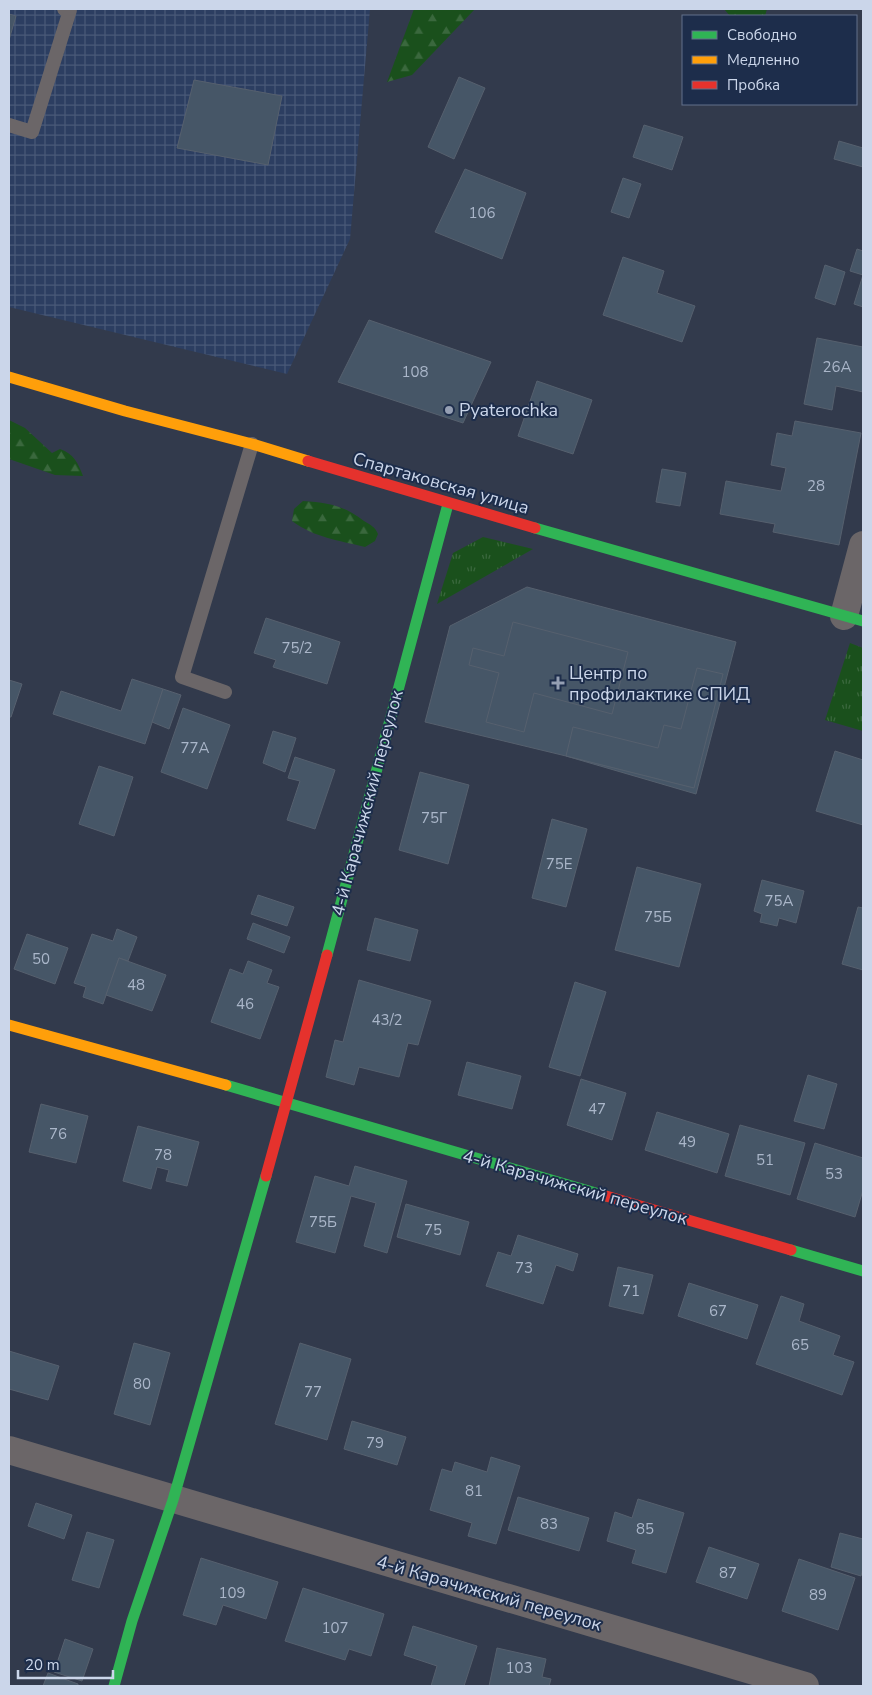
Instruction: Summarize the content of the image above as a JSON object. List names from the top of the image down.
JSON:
{
  "streets": {
    "street": ["Спартаковская улица", "4-й Карачижский переулок"]
  },
  "crossings": [
    ["Спартаковская улица", "4-й Карачижский переулок"]
  ],
  "places": {
    "other": ["Pyaterochka"],
    "health": ["Центр по профилактике СПИД"]
  },
  "house_numbers": [
    "106",
    "26А",
    "108",
    "28",
    "75/2",
    "77А",
    "75Г",
    "75Е",
    "75А",
    "75Б",
    "50",
    "48",
    "46",
    "43/2",
    "47",
    "76",
    "49",
    "78",
    "51",
    "53",
    "75Б",
    "75",
    "73",
    "71",
    "67",
    "65",
    "80",
    "77",
    "79",
    "81",
    "83",
    "85",
    "87",
    "109",
    "89",
    "107",
    "103"
  ],
  "legend": ["Свободно", "Медленно", "Пробка"],
  "scale_bar": "20 m"
}
